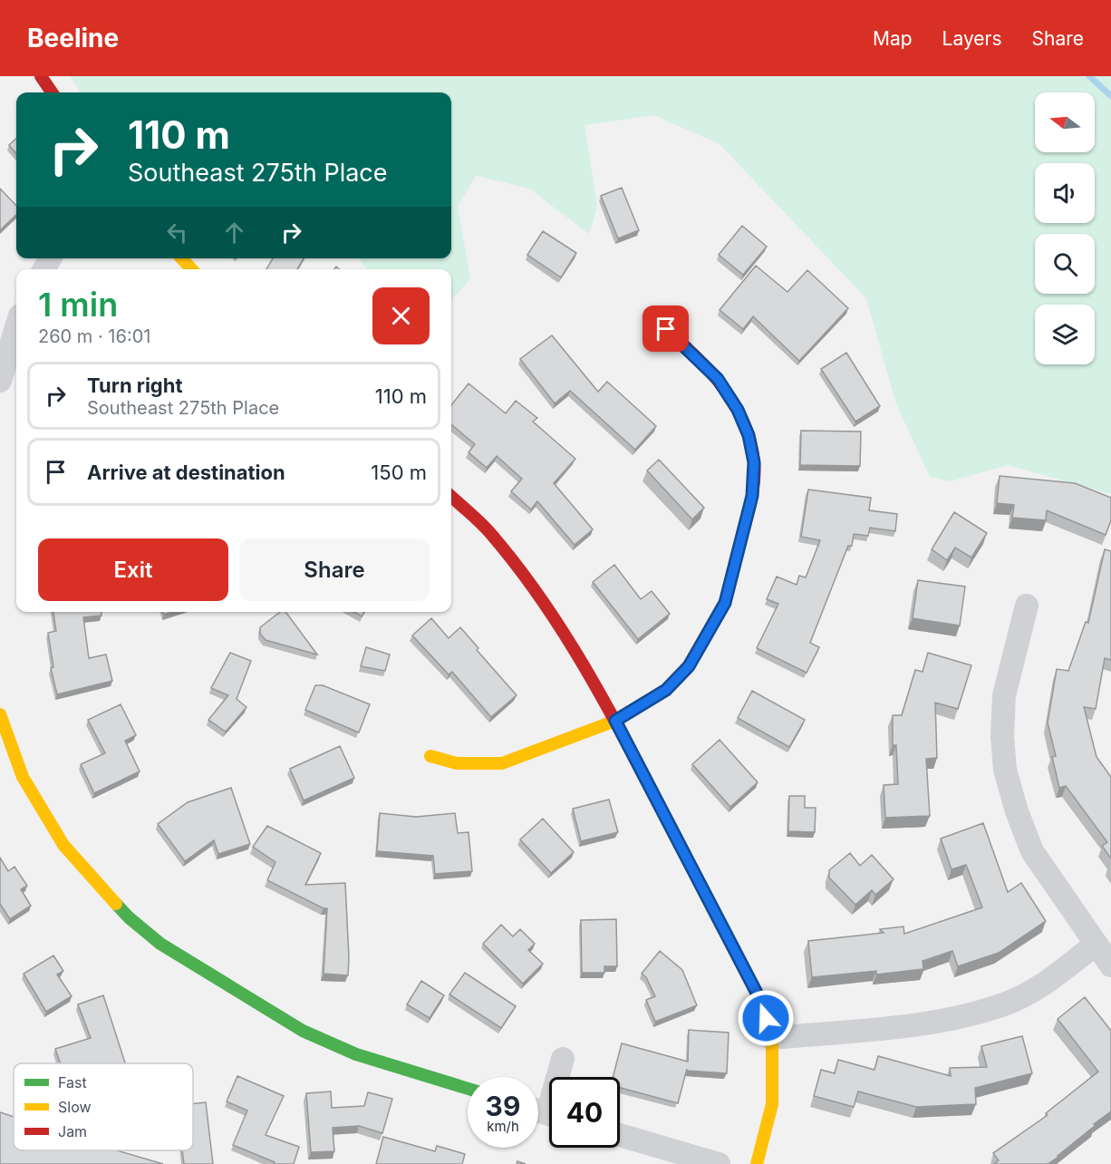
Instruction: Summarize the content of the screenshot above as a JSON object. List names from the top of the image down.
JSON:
{
  "legend": ["Fast", "Slow", "Jam"],
  "north": "left",
  "page": {
    "header": "Beeline",
    "nav": ["Map", "Layers", "Share"],
    "turn": ["110 m", "Southeast 275th Place"],
    "heading": ["1 min", "260 m · 16:01"],
    "list": [
      {
        "name": "Turn right",
        "note": "Southeast 275th Place",
        "value": "110 m"
      },
      {
        "name": "Arrive at destination",
        "value": "150 m"
      }
    ],
    "buttons": ["Exit", "Share"],
    "speed": "39 km/h",
    "limit": "40"
  }
}
